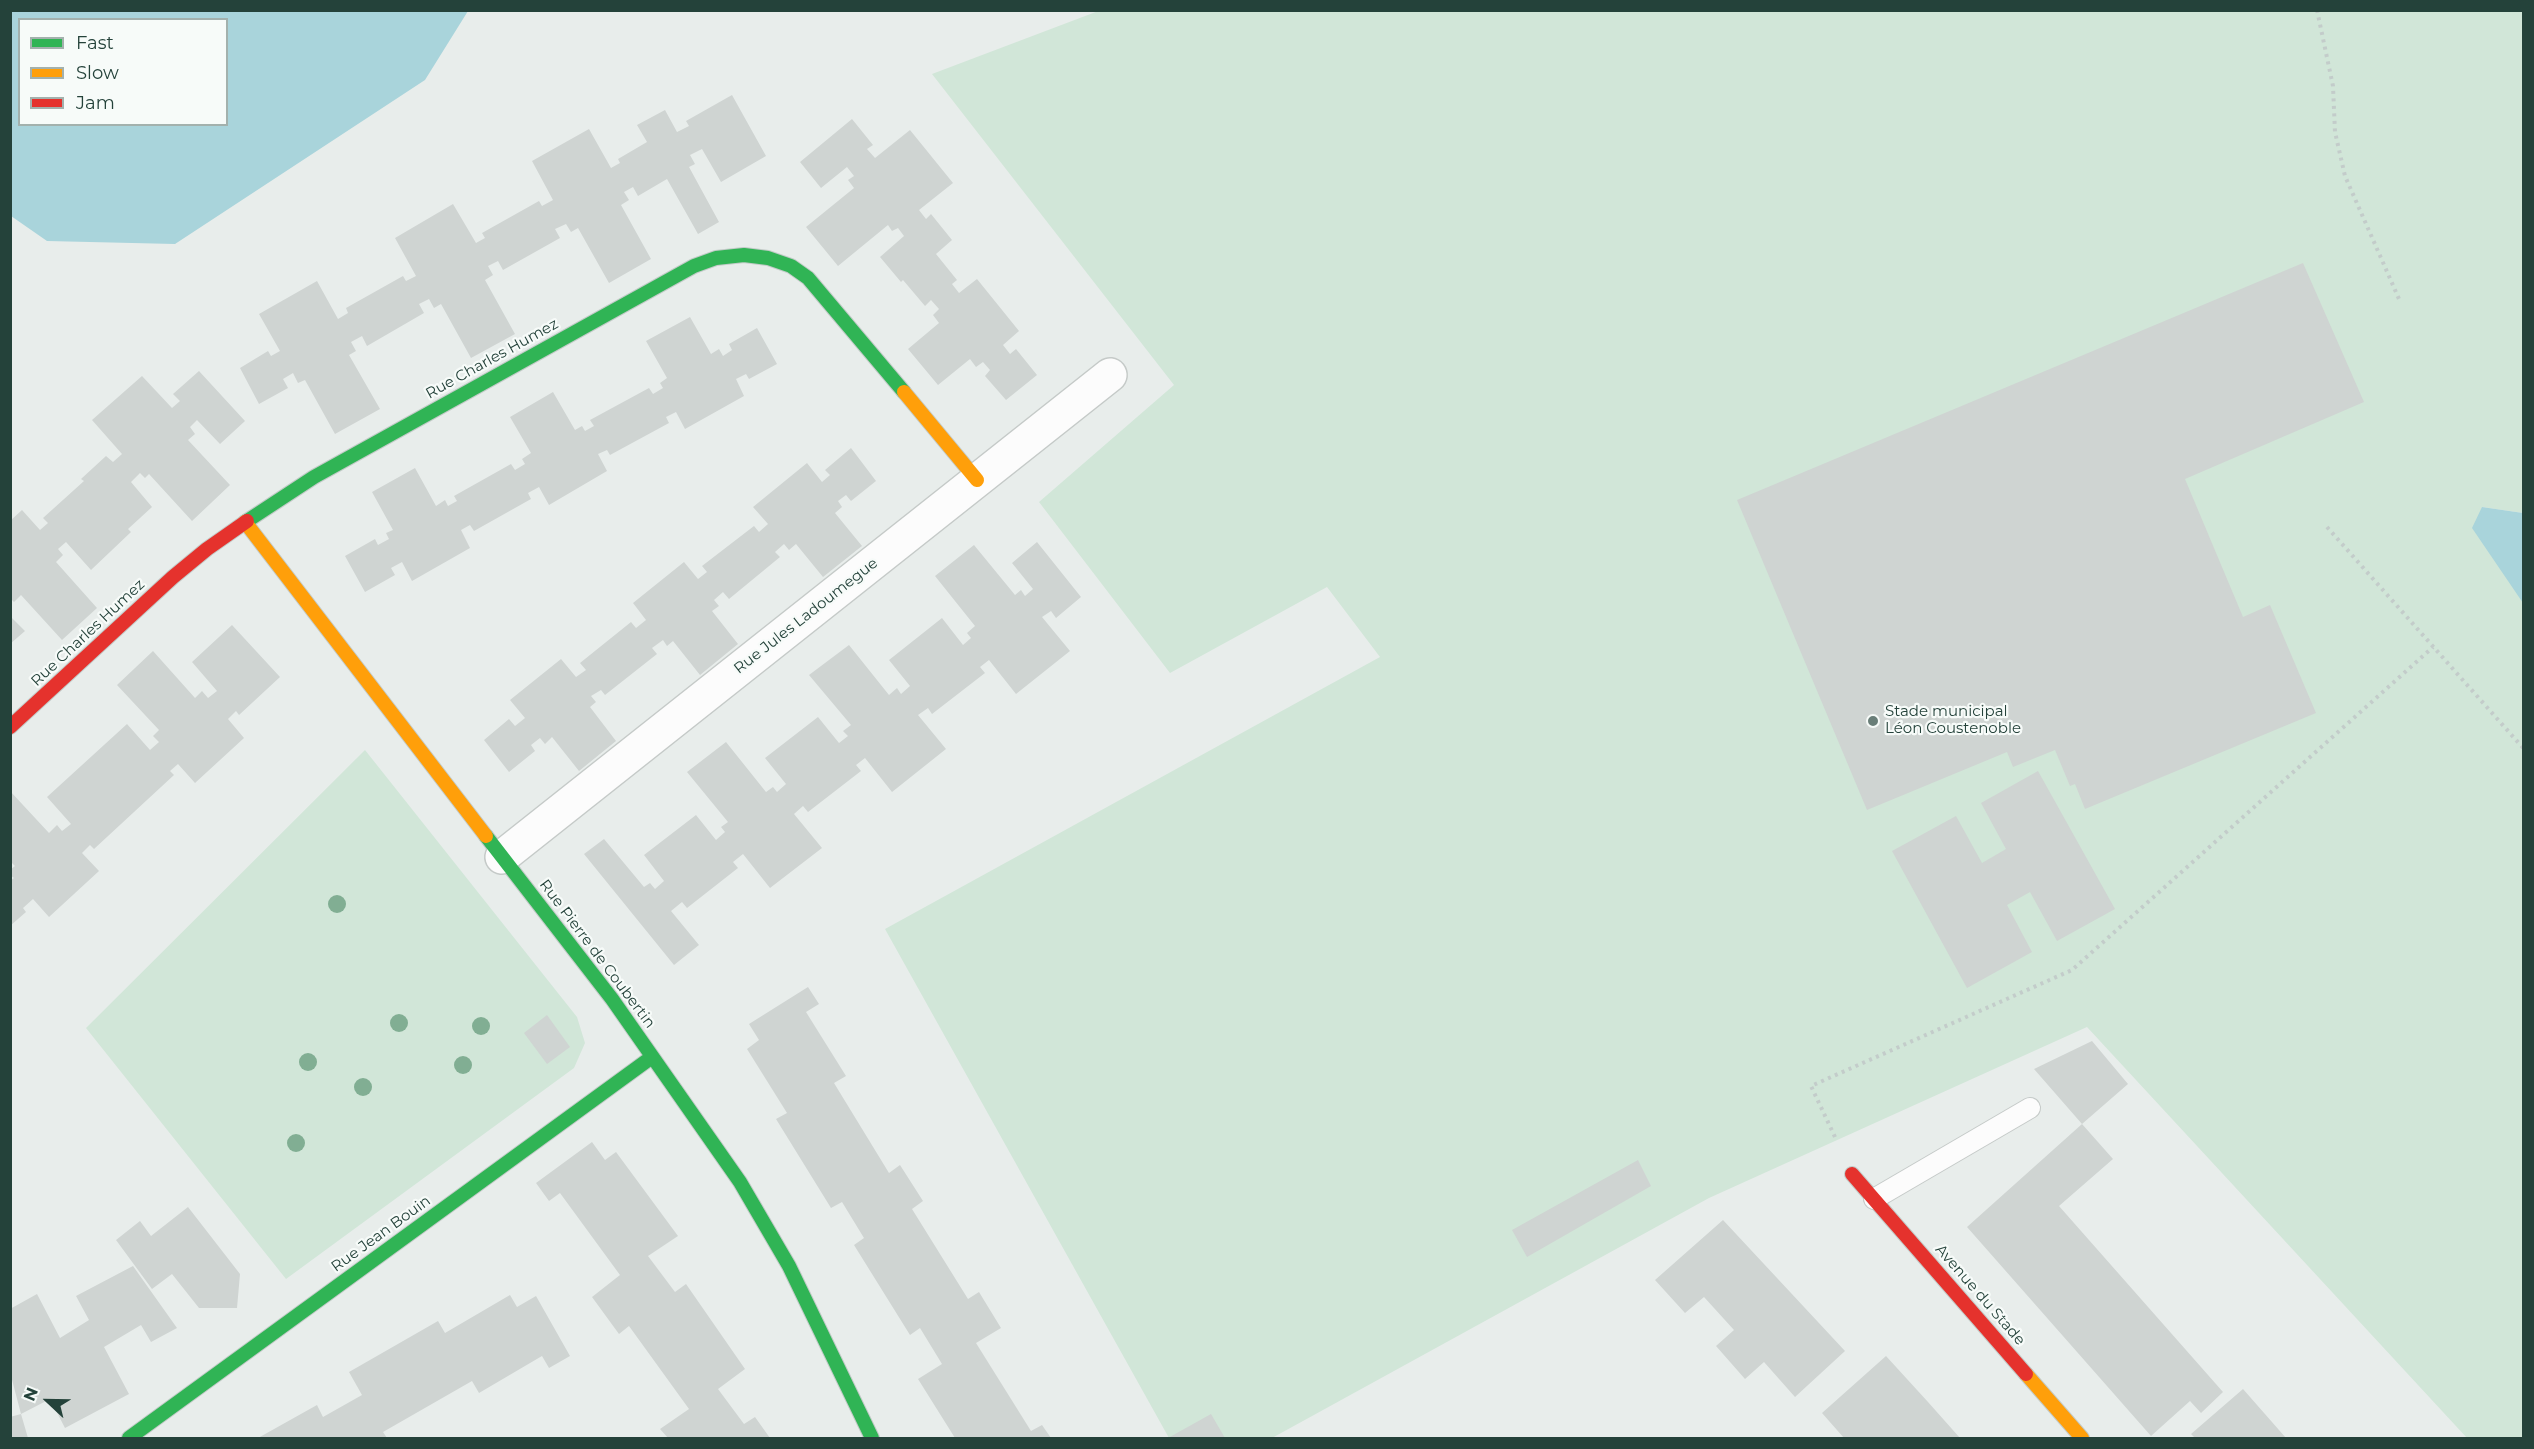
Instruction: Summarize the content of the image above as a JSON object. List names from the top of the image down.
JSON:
{
  "streets": {
    "street": [
      "Rue Charles Humez",
      "Rue Jules Ladoumegue",
      "Rue Pierre de Coubertin",
      "Rue Jean Bouin",
      "Avenue du Stade"
    ]
  },
  "crossings": [
    ["Rue Charles Humez", "Rue Jules Ladoumegue"],
    ["Rue Charles Humez", "Rue Pierre de Coubertin"],
    ["Rue Jules Ladoumegue", "Rue Pierre de Coubertin"],
    ["Rue Pierre de Coubertin", "Rue Jean Bouin"]
  ],
  "places": ["Stade municipal Léon Coustenoble"],
  "legend": ["Fast", "Slow", "Jam"],
  "north": "left"
}
